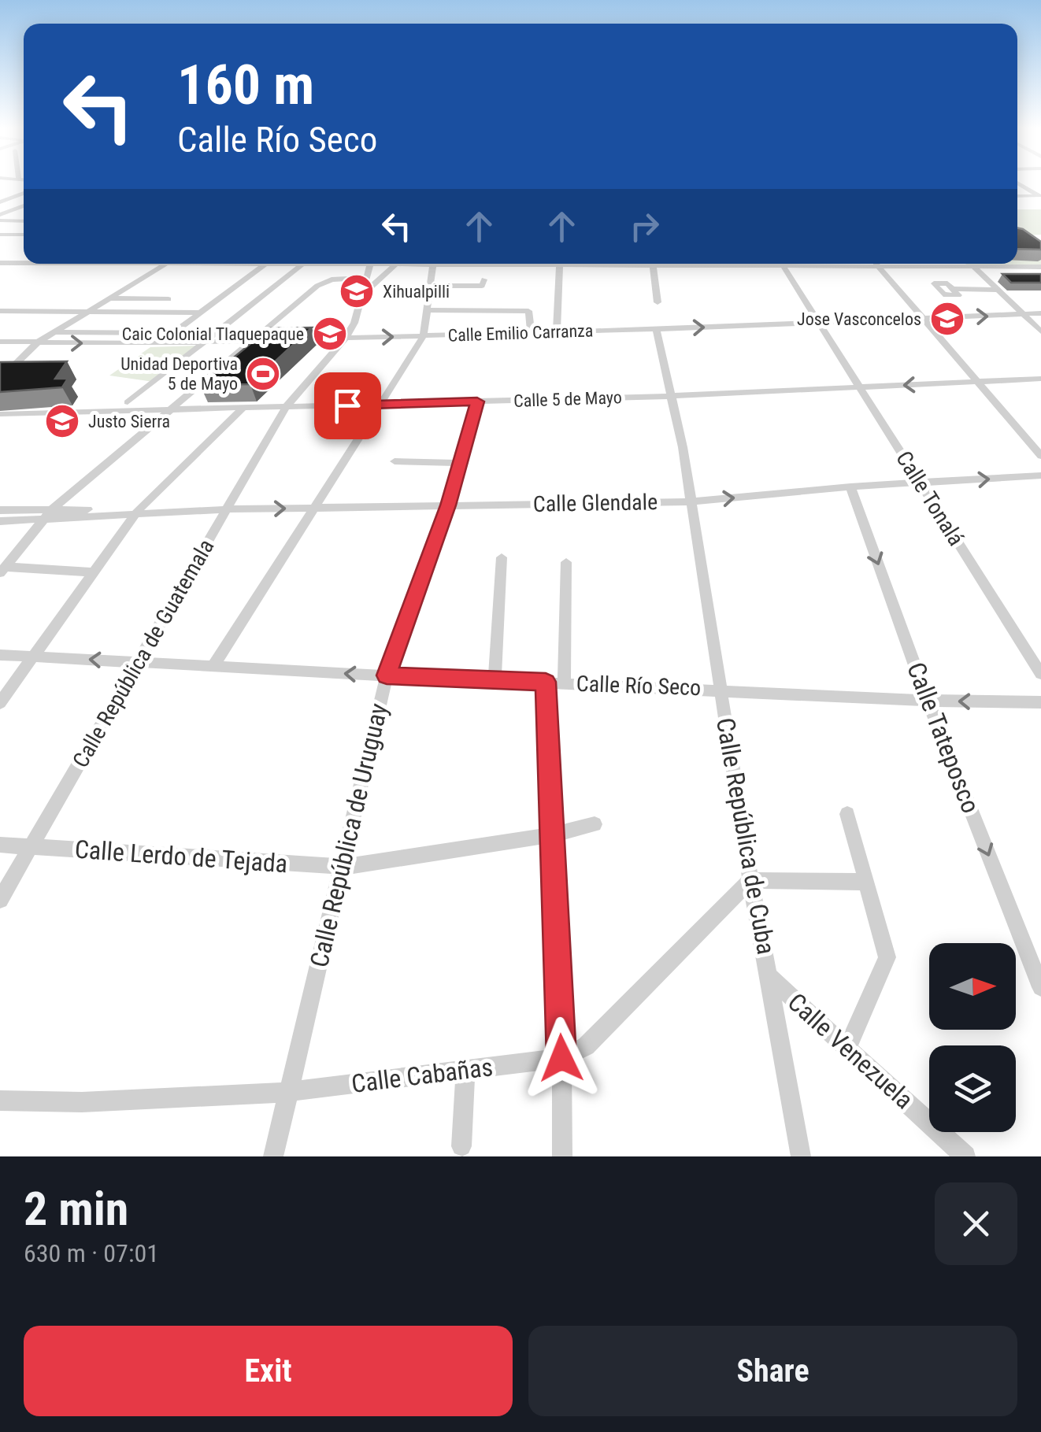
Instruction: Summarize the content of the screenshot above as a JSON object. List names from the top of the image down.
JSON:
{
  "streets": {
    "street": [
      "Calle Emilio Carranza",
      "Calle 5 de Mayo",
      "Calle Tonalá",
      "Calle Glendale",
      "Calle República de Guatemala",
      "Calle Río Seco",
      "Calle Tateposco",
      "Calle República de Uruguay",
      "Calle República de Cuba",
      "Calle Lerdo de Tejada",
      "Calle Venezuela",
      "Calle Cabañas"
    ]
  },
  "crossings": [
    ["Calle Emilio Carranza", "Calle Tonalá"],
    ["Calle Emilio Carranza", "Calle República de Guatemala"],
    ["Calle Emilio Carranza", "Calle República de Cuba"],
    ["Calle 5 de Mayo", "Calle Tonalá"],
    ["Calle 5 de Mayo", "Calle República de Guatemala"],
    ["Calle 5 de Mayo", "Calle República de Uruguay"],
    ["Calle 5 de Mayo", "Calle República de Cuba"],
    ["Calle Tonalá", "Calle Glendale"],
    ["Calle Glendale", "Calle República de Guatemala"],
    ["Calle Glendale", "Calle Tateposco"],
    ["Calle Glendale", "Calle República de Uruguay"],
    ["Calle Glendale", "Calle República de Cuba"],
    ["Calle República de Guatemala", "Calle Río Seco"],
    ["Calle República de Guatemala", "Calle Lerdo de Tejada"],
    ["Calle Río Seco", "Calle Tateposco"],
    ["Calle Río Seco", "Calle República de Uruguay"],
    ["Calle Río Seco", "Calle República de Cuba"],
    ["Calle República de Uruguay", "Calle Lerdo de Tejada"],
    ["Calle República de Uruguay", "Calle Cabañas"],
    ["Calle República de Cuba", "Calle Venezuela"],
    ["Calle República de Cuba", "Calle Cabañas"]
  ],
  "one_way": ["Calle Río Seco", "Calle Tateposco"],
  "places": {
    "school or university": [
      "Xihualpilli",
      "Jose Vasconcelos",
      "Caic Colonial Tlaquepaque",
      "Justo Sierra"
    ],
    "sports": ["Unidad Deportiva 5 de Mayo"]
  },
  "north": "right",
  "page": {
    "turn": ["160 m", "Calle Río Seco"],
    "heading": ["2 min", "630 m · 07:01"],
    "buttons": ["Exit", "Share"]
  }
}
